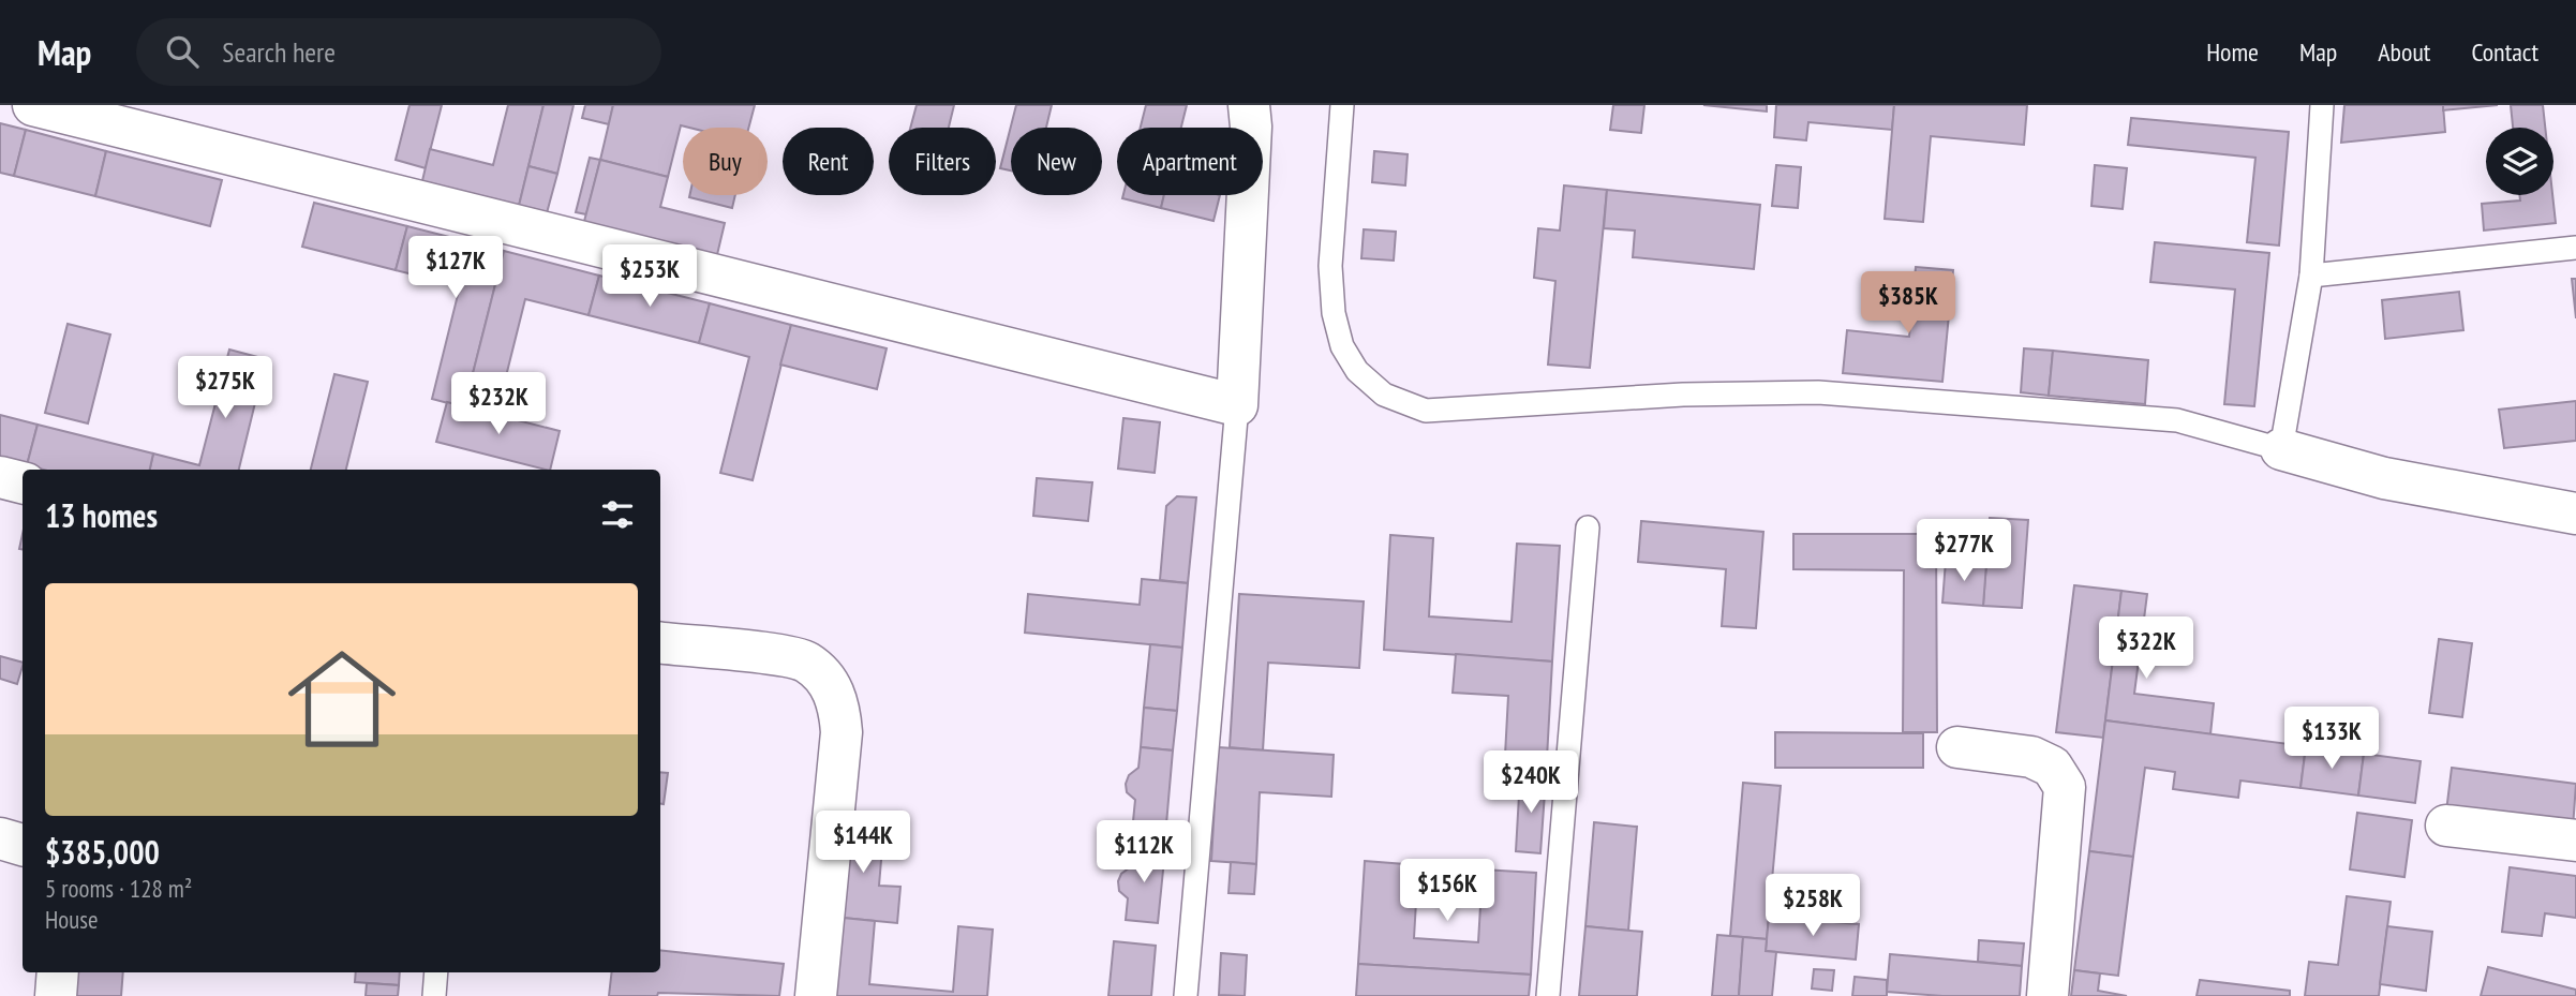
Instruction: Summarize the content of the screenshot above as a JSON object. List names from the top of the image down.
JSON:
{
  "page": {
    "header": "Map",
    "search": "Search here",
    "nav": [
      "Home",
      "Map",
      "About",
      "Contact"
    ],
    "chip": [
      "Buy",
      "Rent",
      "Filters",
      "New",
      "Apartment"
    ],
    "price": [
      "$127K",
      "$253K",
      "$385K",
      "$275K",
      "$232K",
      "$277K",
      "$322K",
      "$133K",
      "$240K",
      "$144K",
      "$112K",
      "$156K",
      "$258K"
    ],
    "heading": "13 homes",
    "list": [
      {
        "name": "$385,000",
        "note": "5 rooms · 128 m² · House"
      }
    ]
  }
}
